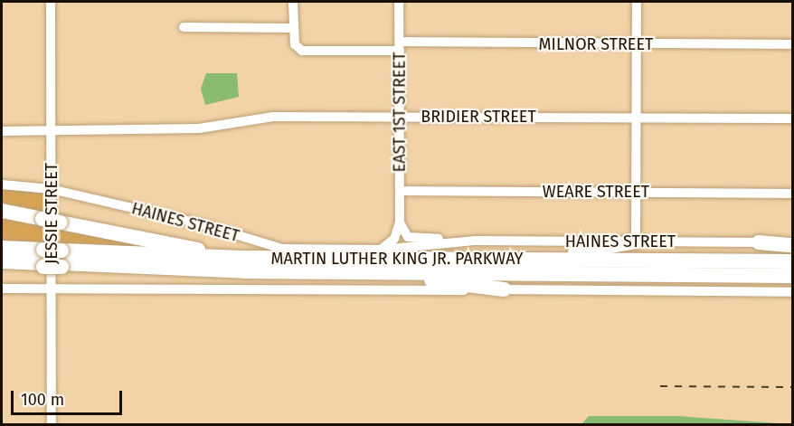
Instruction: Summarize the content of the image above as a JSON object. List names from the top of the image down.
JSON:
{
  "streets": {
    "highway": ["MARTIN LUTHER KING JR. PARKWAY"],
    "street": [
      "MILNOR STREET",
      "EAST 1ST STREET",
      "BRIDIER STREET",
      "WEARE STREET",
      "JESSIE STREET",
      "HAINES STREET"
    ]
  },
  "crossings": [
    ["MILNOR STREET", "EAST 1ST STREET"],
    ["EAST 1ST STREET", "BRIDIER STREET"],
    ["EAST 1ST STREET", "WEARE STREET"],
    ["BRIDIER STREET", "JESSIE STREET"],
    ["JESSIE STREET", "HAINES STREET"]
  ],
  "scale_bar": "100 m"
}
